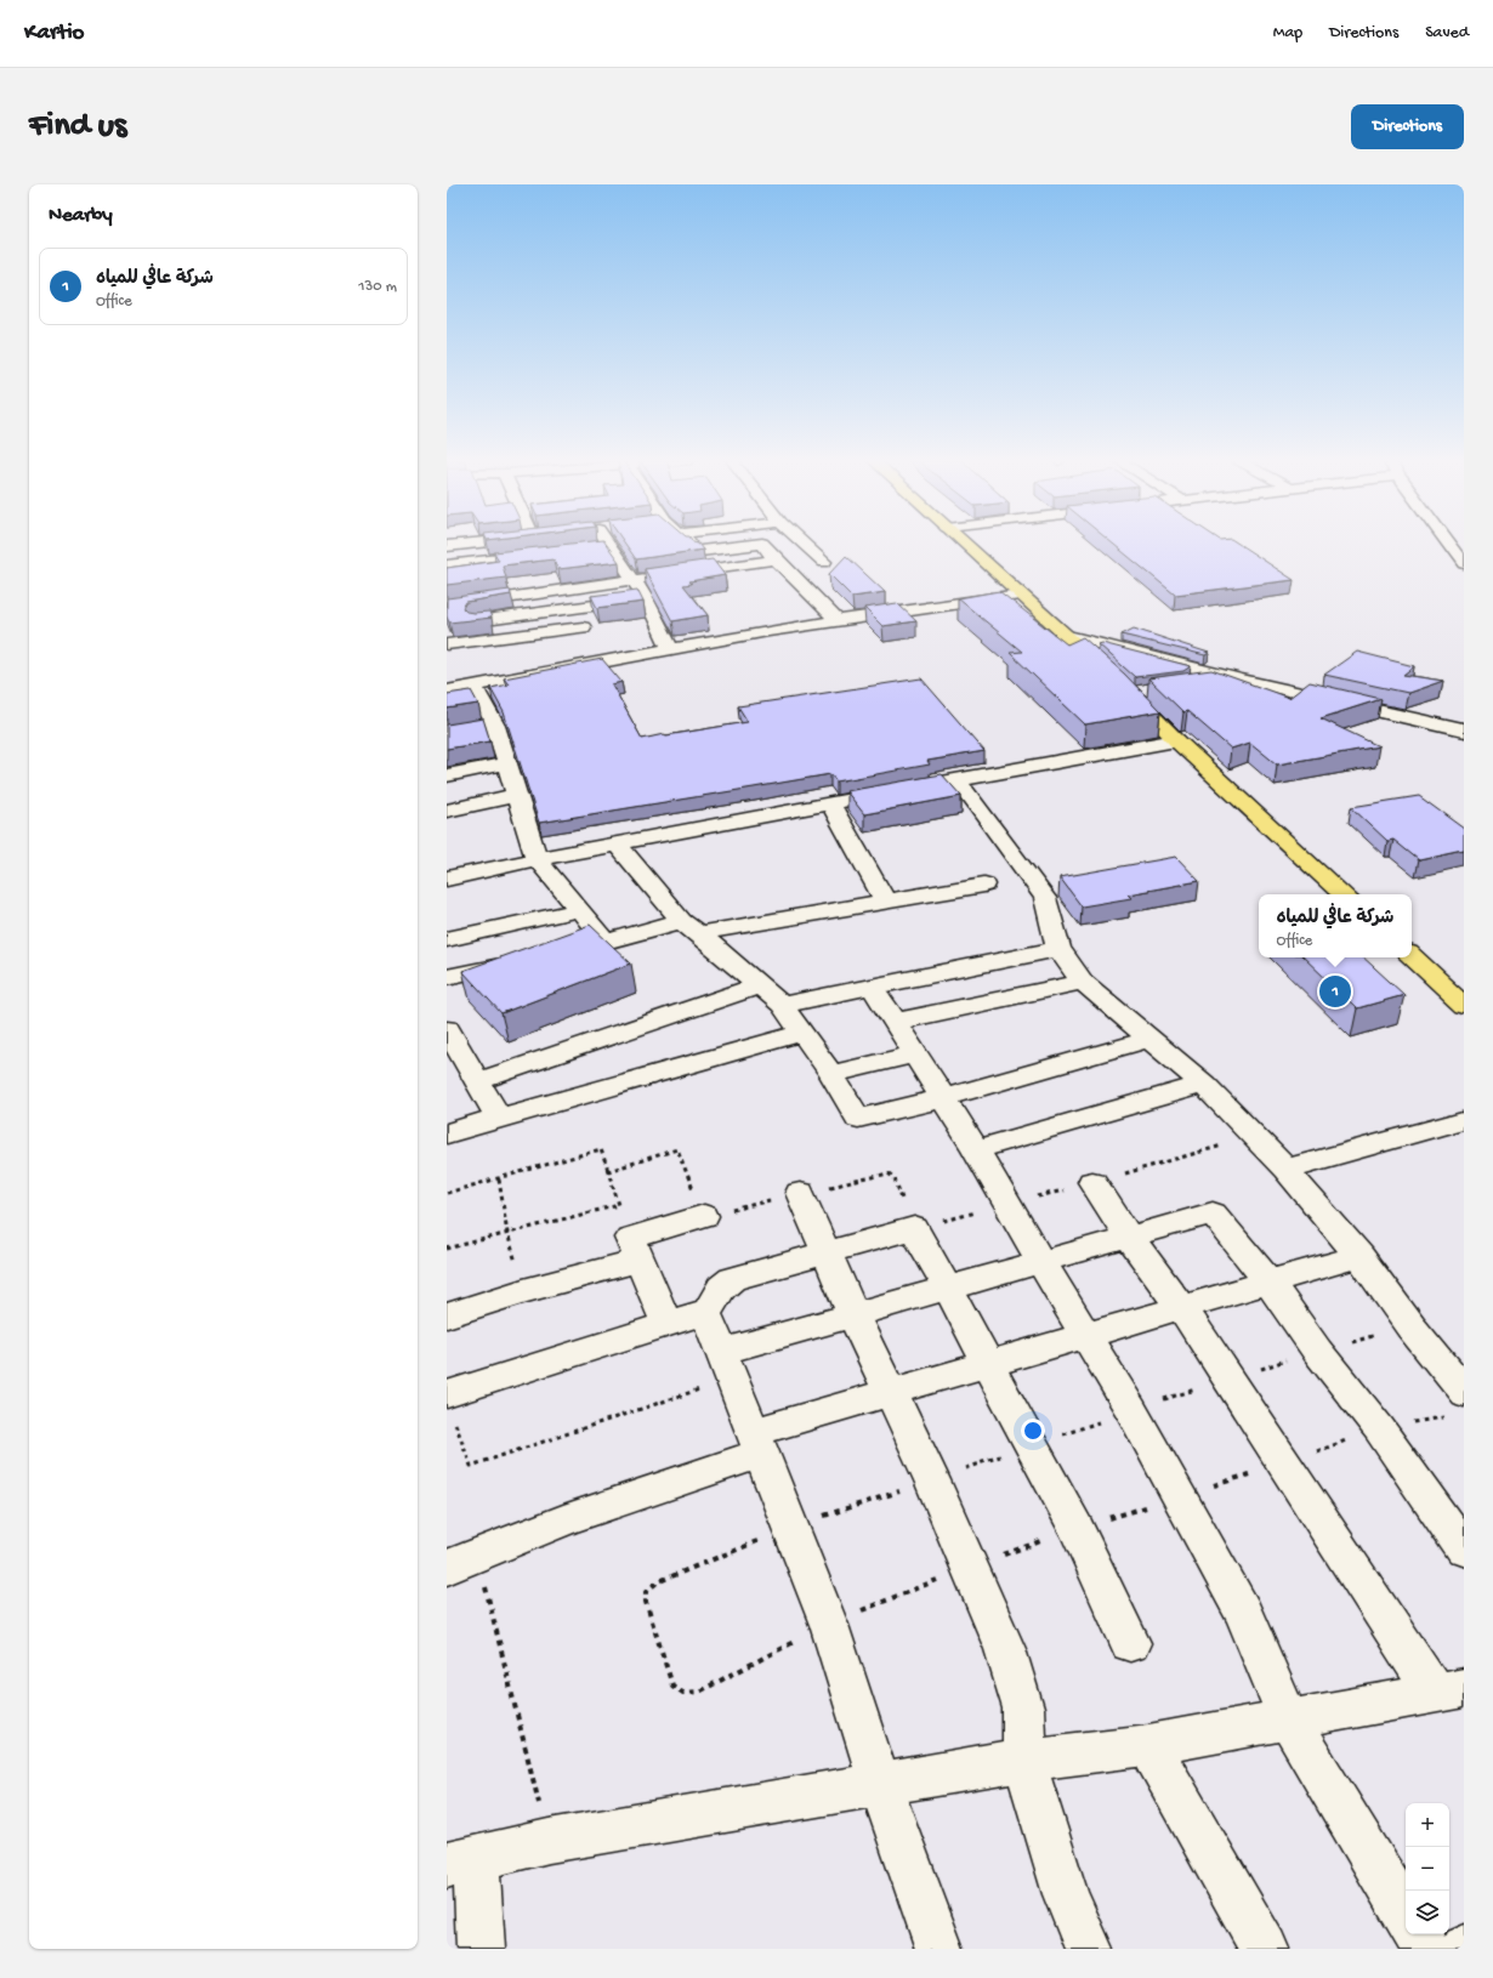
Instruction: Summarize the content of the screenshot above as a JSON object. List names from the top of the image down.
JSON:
{
  "page": {
    "header": "Kartio",
    "nav": ["Map", "Directions", "Saved"],
    "buttons": "Directions",
    "title": "Find us",
    "heading": "Nearby",
    "list": [
      {
        "mark": "1",
        "name": "شركة عافي للمياه",
        "note": "Office",
        "value": "130 m"
      }
    ],
    "popup": ["شركة عافي للمياه", "Office"],
    "pins": "1",
    "map_buttons": ["+", "−"]
  }
}
